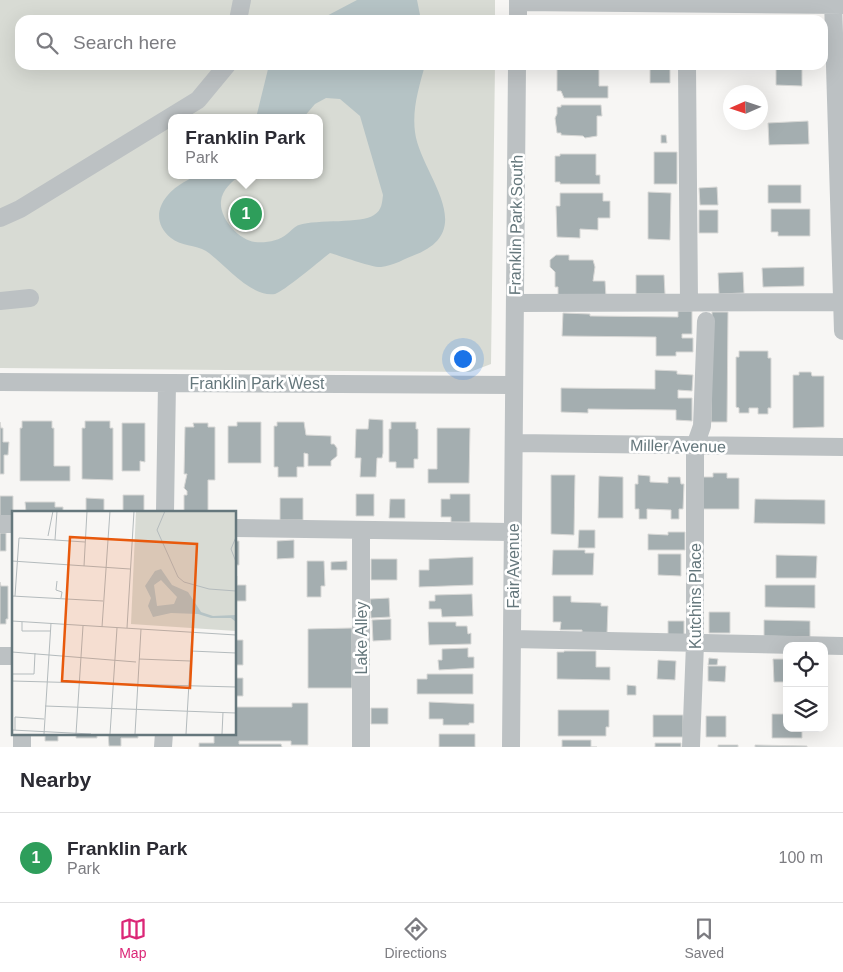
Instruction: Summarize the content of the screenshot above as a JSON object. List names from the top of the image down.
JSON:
{
  "streets": {
    "street": [
      "Franklin Park South",
      "Franklin Park West",
      "Miller Avenue",
      "Fair Avenue",
      "Kutchins Place",
      "Lake Alley"
    ]
  },
  "crossings": [
    ["Franklin Park South", "Franklin Park West"],
    ["Franklin Park South", "Fair Avenue"],
    ["Franklin Park West", "Fair Avenue"],
    ["Miller Avenue", "Fair Avenue"],
    ["Miller Avenue", "Kutchins Place"]
  ],
  "north": "left",
  "page": {
    "search": "Search here",
    "popup": ["Franklin Park", "Park"],
    "pins": "1",
    "heading": "Nearby",
    "list": [
      {
        "mark": "1",
        "name": "Franklin Park",
        "note": "Park",
        "value": "100 m"
      }
    ],
    "nav": ["Map", "Directions", "Saved"]
  }
}
